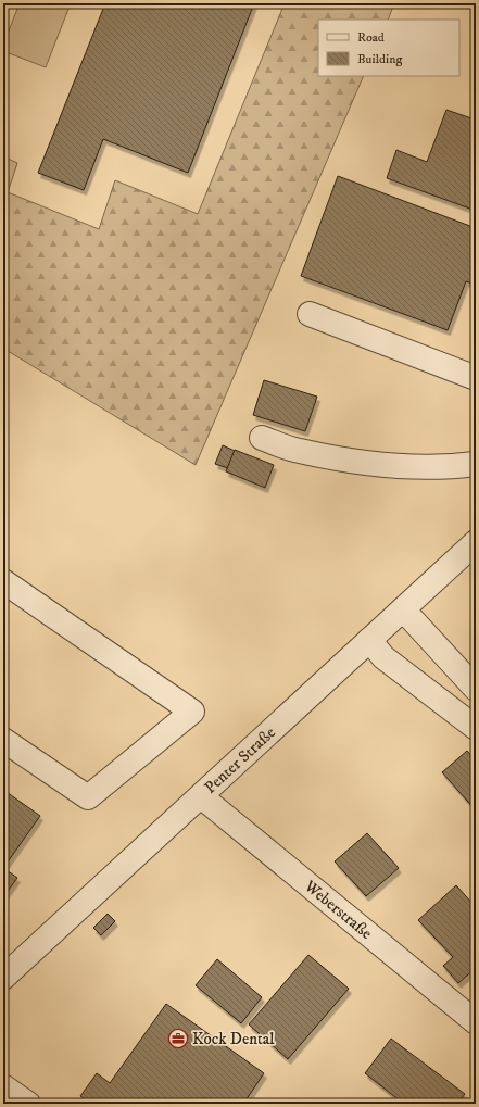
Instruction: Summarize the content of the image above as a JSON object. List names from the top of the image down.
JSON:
{
  "streets": {
    "street": ["Penter Straße", "Weberstraße"]
  },
  "crossings": [
    ["Penter Straße", "Weberstraße"]
  ],
  "places": {
    "office": ["Kock Dental"]
  },
  "legend": ["Road", "Building"]
}
